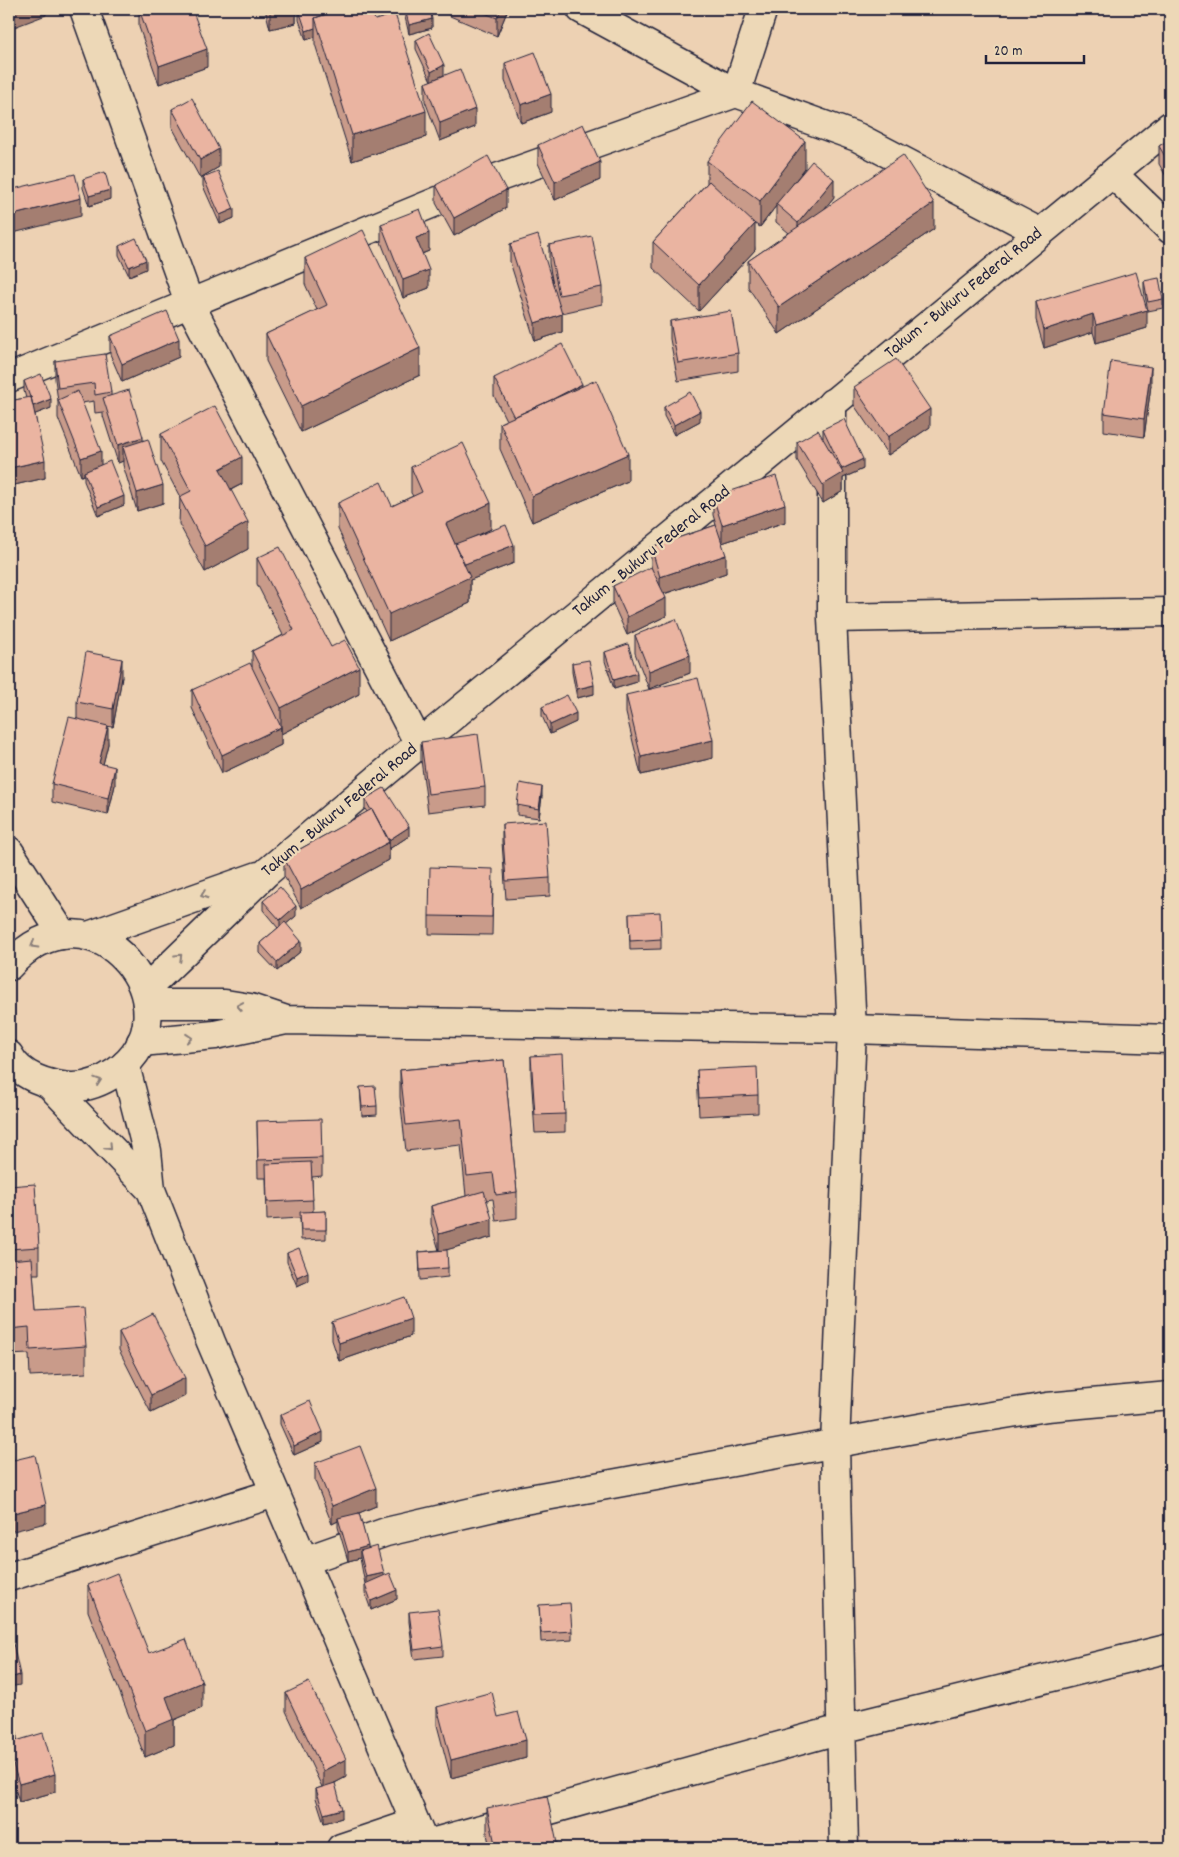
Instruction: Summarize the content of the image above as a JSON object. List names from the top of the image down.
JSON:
{
  "streets": {
    "street": ["Takum - Bukuru Federal Road"]
  },
  "scale_bar": "20 m"
}
